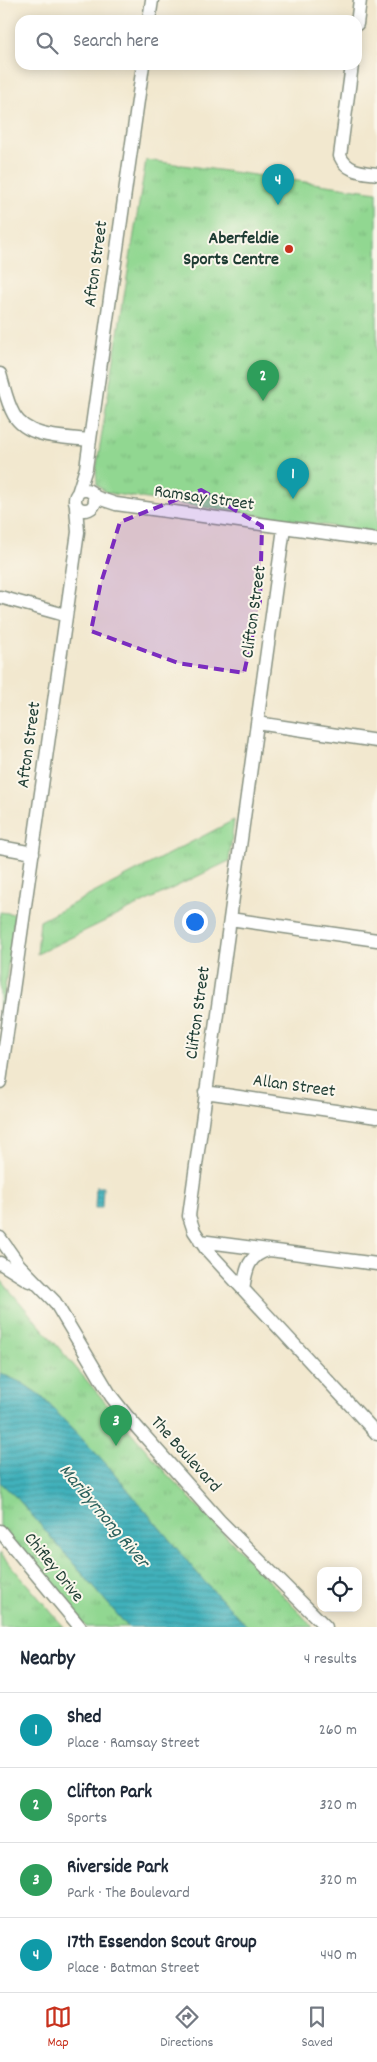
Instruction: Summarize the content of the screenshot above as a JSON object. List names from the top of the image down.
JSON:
{
  "streets": {
    "street": [
      "Afton Street",
      "Ramsay Street",
      "Clifton Street",
      "Allan Street",
      "The Boulevard",
      "Chifley Drive"
    ]
  },
  "crossings": [
    ["Afton Street", "Ramsay Street"],
    ["Ramsay Street", "Clifton Street"],
    ["Clifton Street", "Allan Street"]
  ],
  "water": ["Maribyrnong River"],
  "places": ["Aberfeldie Sports Centre"],
  "page": {
    "search": "Search here",
    "pins": [
      "4",
      "2",
      "1",
      "3"
    ],
    "heading": ["Nearby", "4 results"],
    "list": [
      {
        "mark": "1",
        "name": "Shed",
        "note": "Place · Ramsay Street",
        "value": "260 m"
      },
      {
        "mark": "2",
        "name": "Clifton Park",
        "note": "Sports",
        "value": "320 m"
      },
      {
        "mark": "3",
        "name": "Riverside Park",
        "note": "Park · The Boulevard",
        "value": "320 m"
      },
      {
        "mark": "4",
        "name": "17th Essendon Scout Group",
        "note": "Place · Batman Street",
        "value": "440 m"
      }
    ],
    "nav": ["Map", "Directions", "Saved"]
  }
}
